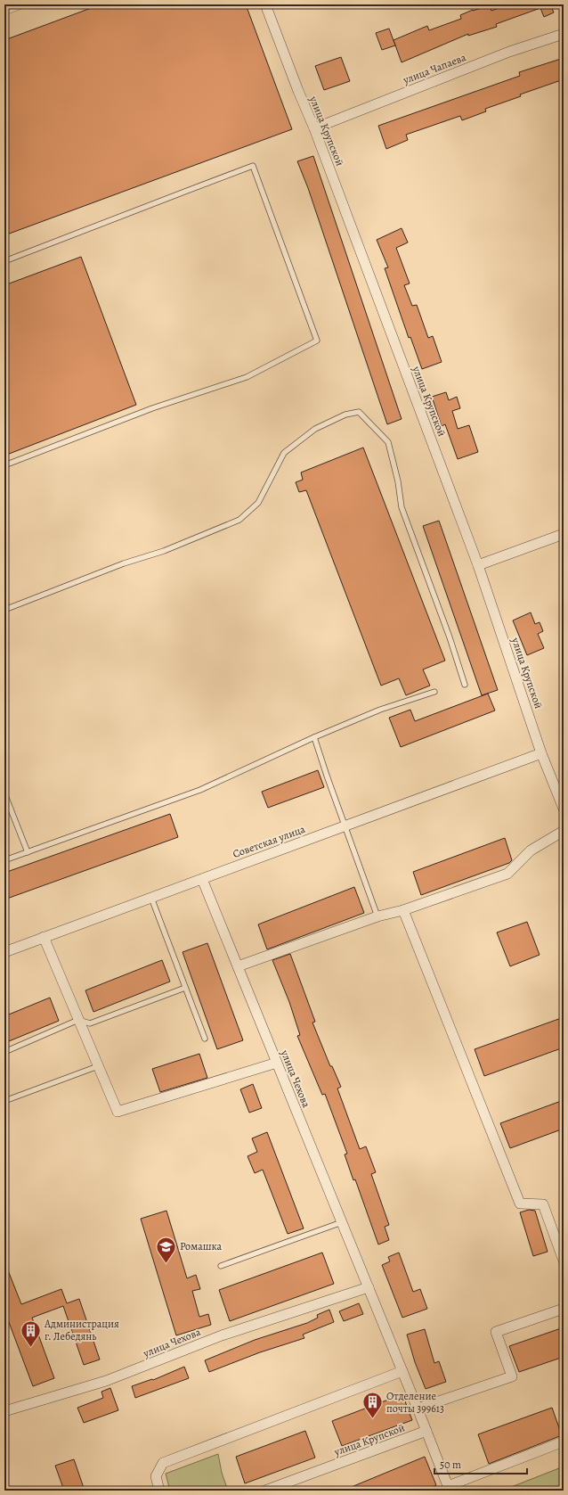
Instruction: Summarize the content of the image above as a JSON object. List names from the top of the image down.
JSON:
{
  "streets": {
    "street": [
      "улица Чапаева",
      "улица Крупской",
      "Советская улица",
      "улица Чехова"
    ]
  },
  "crossings": [
    ["улица Чапаева", "улица Крупской"],
    ["улица Крупской", "Советская улица"],
    ["улица Крупской", "улица Чехова"],
    ["Советская улица", "улица Чехова"]
  ],
  "places": {
    "school or university": ["Ромашка"],
    "building": ["Администрация г. Лебедянь", "Отделение почты 399613"]
  },
  "scale_bar": "50 m"
}
